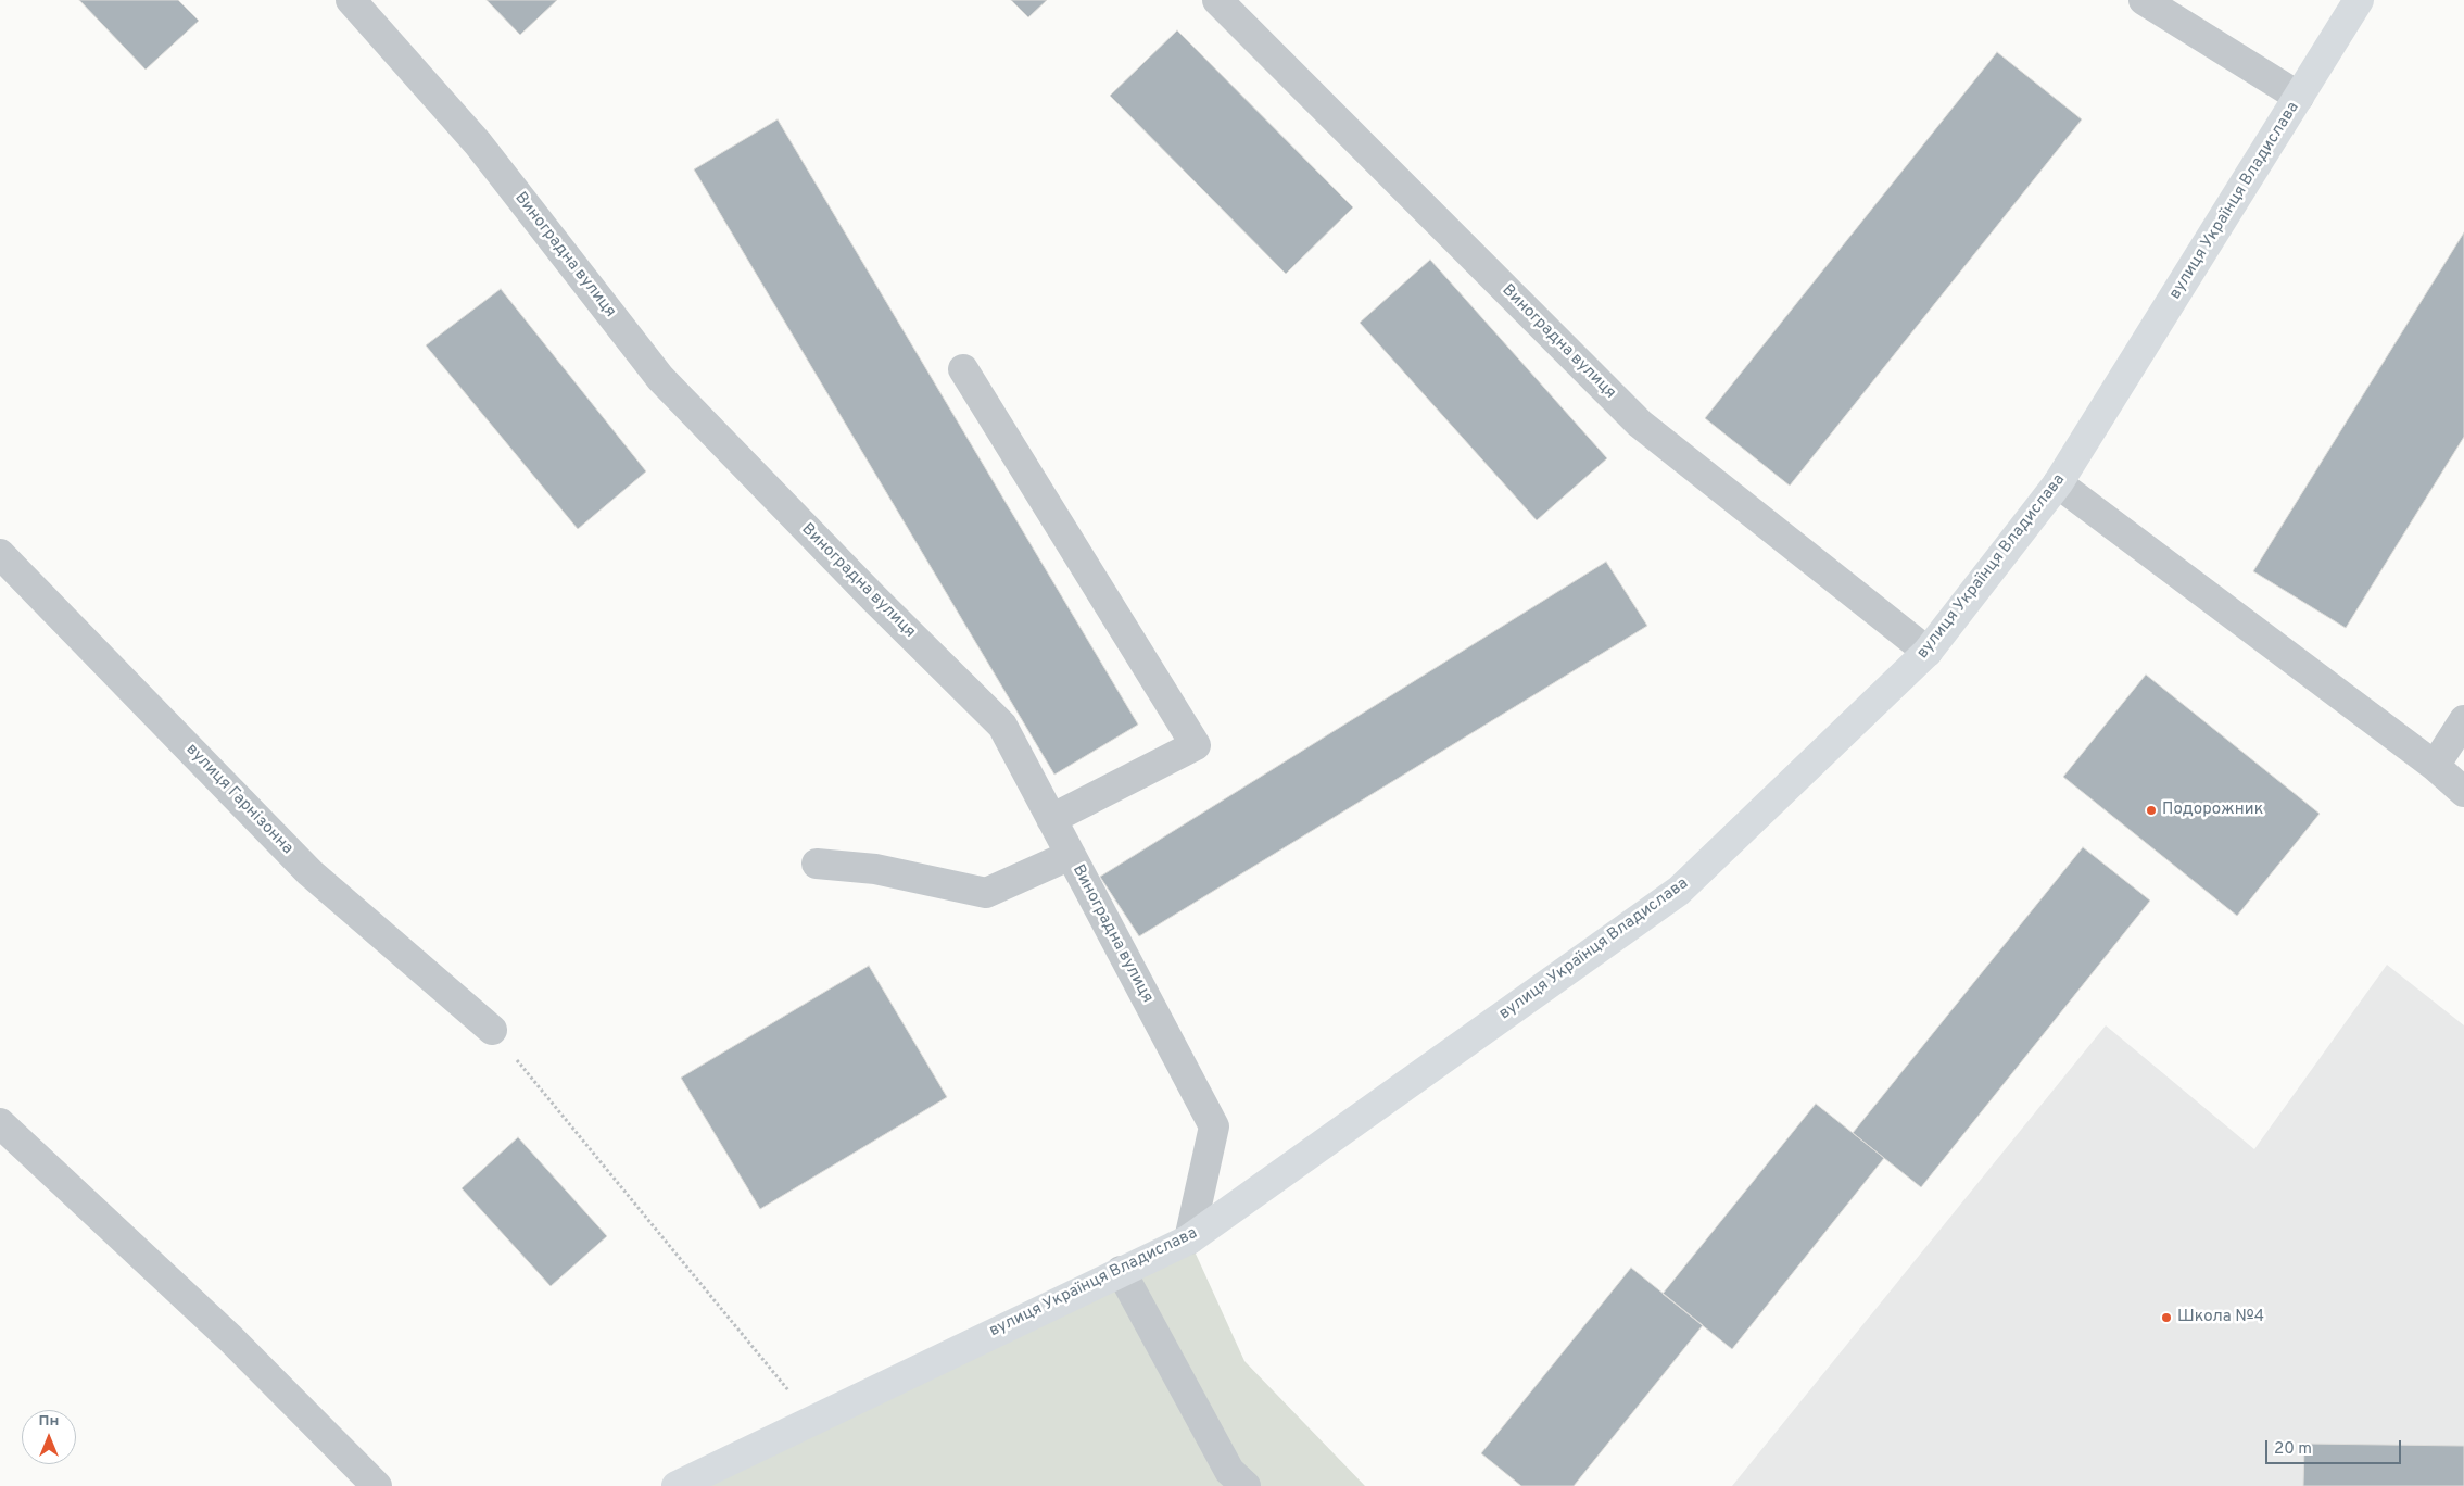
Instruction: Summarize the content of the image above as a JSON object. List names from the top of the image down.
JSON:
{
  "streets": {
    "main road": ["вулиця Українця Владислава"],
    "street": ["Виноградна вулиця", "вулиця Гарнізонна"]
  },
  "crossings": [
    ["вулиця Українця Владислава", "Виноградна вулиця"]
  ],
  "places": ["Подорожник", "Школа №4"],
  "scale_bar": "20 m",
  "north": "top"
}
